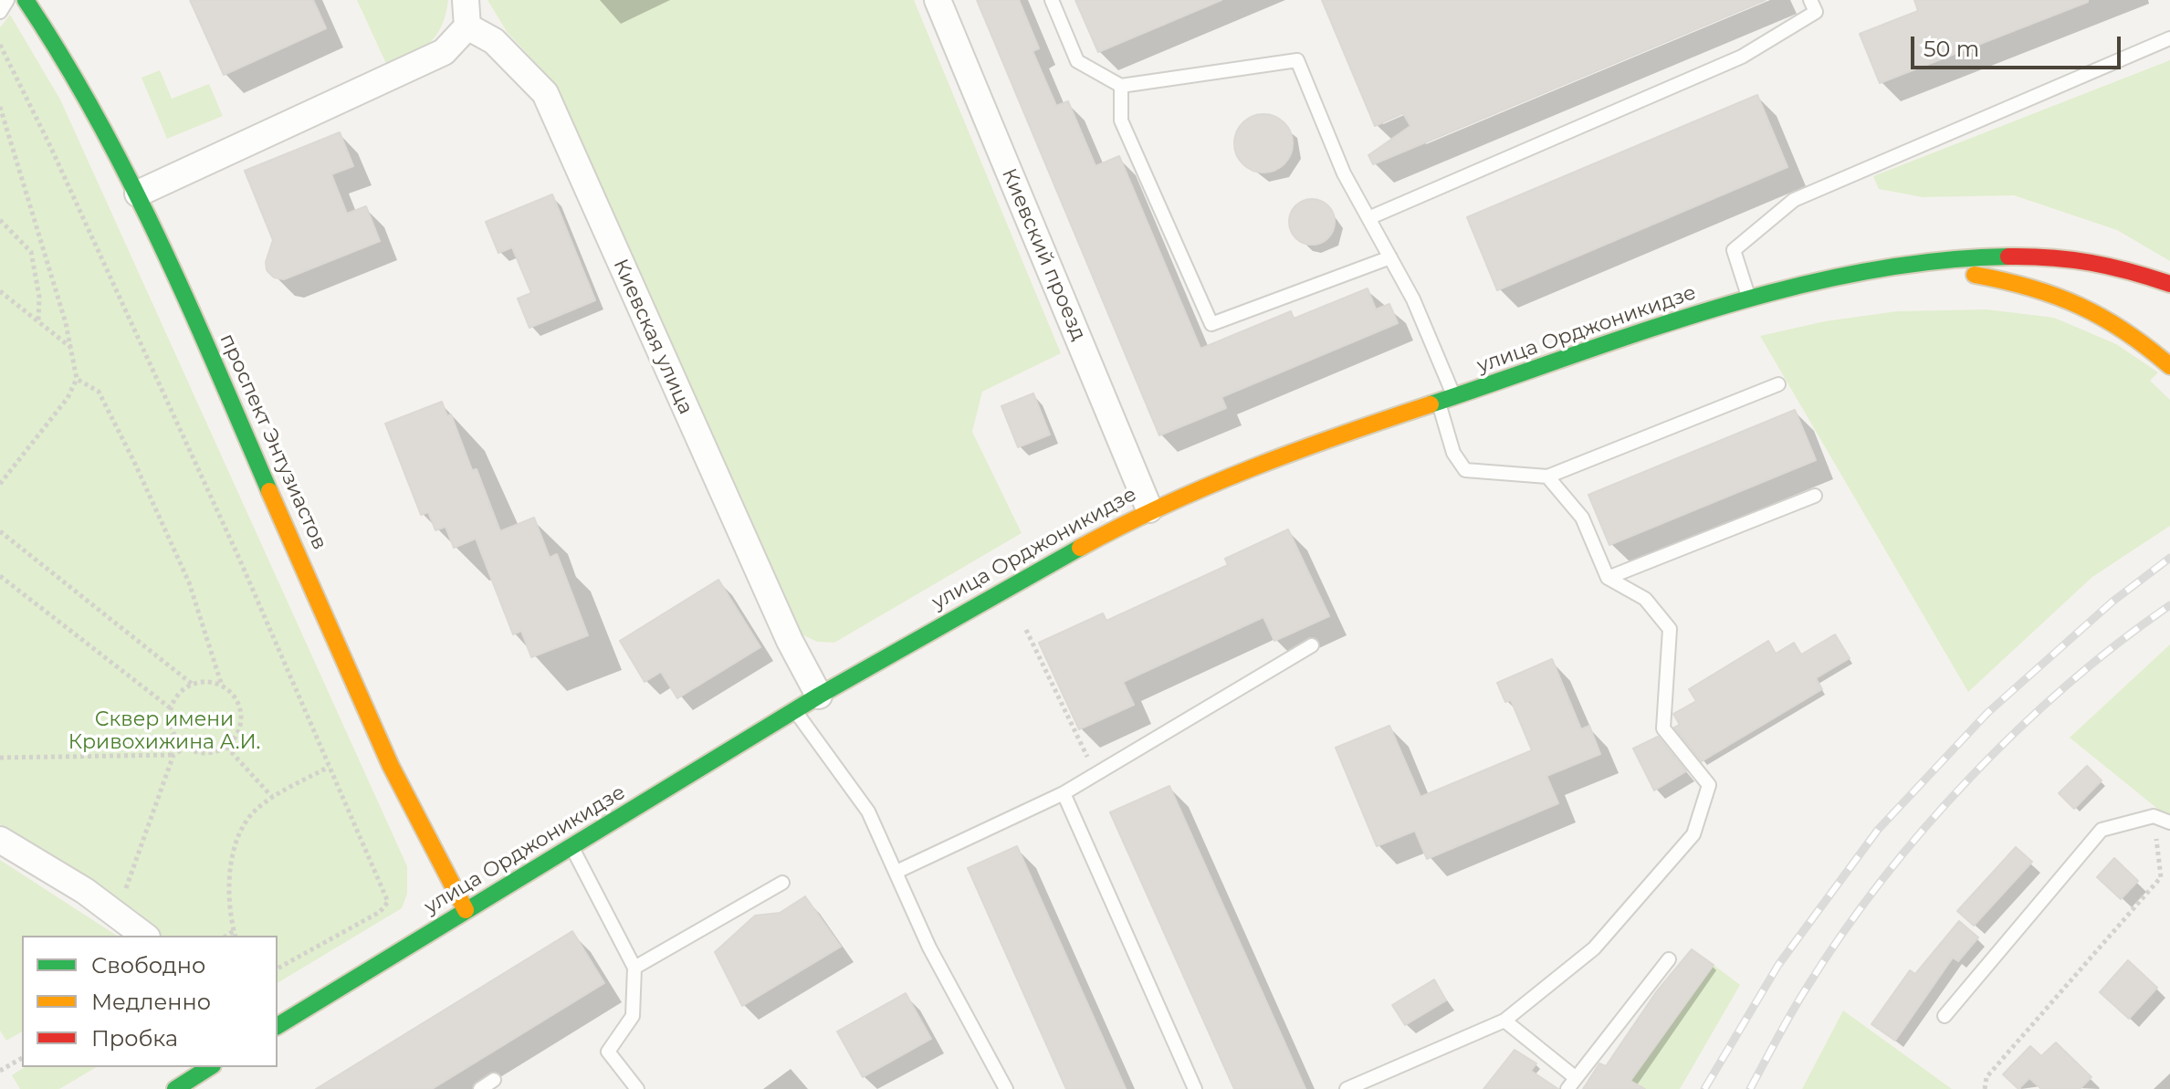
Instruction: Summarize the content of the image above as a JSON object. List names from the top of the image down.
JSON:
{
  "streets": {
    "main road": ["улица Орджоникидзе", "проспект Энтузиастов"],
    "street": ["Киевский проезд", "Киевская улица"]
  },
  "crossings": [
    ["Киевский проезд", "улица Орджоникидзе"],
    ["улица Орджоникидзе", "Киевская улица"],
    ["улица Орджоникидзе", "проспект Энтузиастов"]
  ],
  "parks": ["Сквер имени Кривохижина А.И."],
  "legend": ["Свободно", "Медленно", "Пробка"],
  "scale_bar": "50 m"
}
